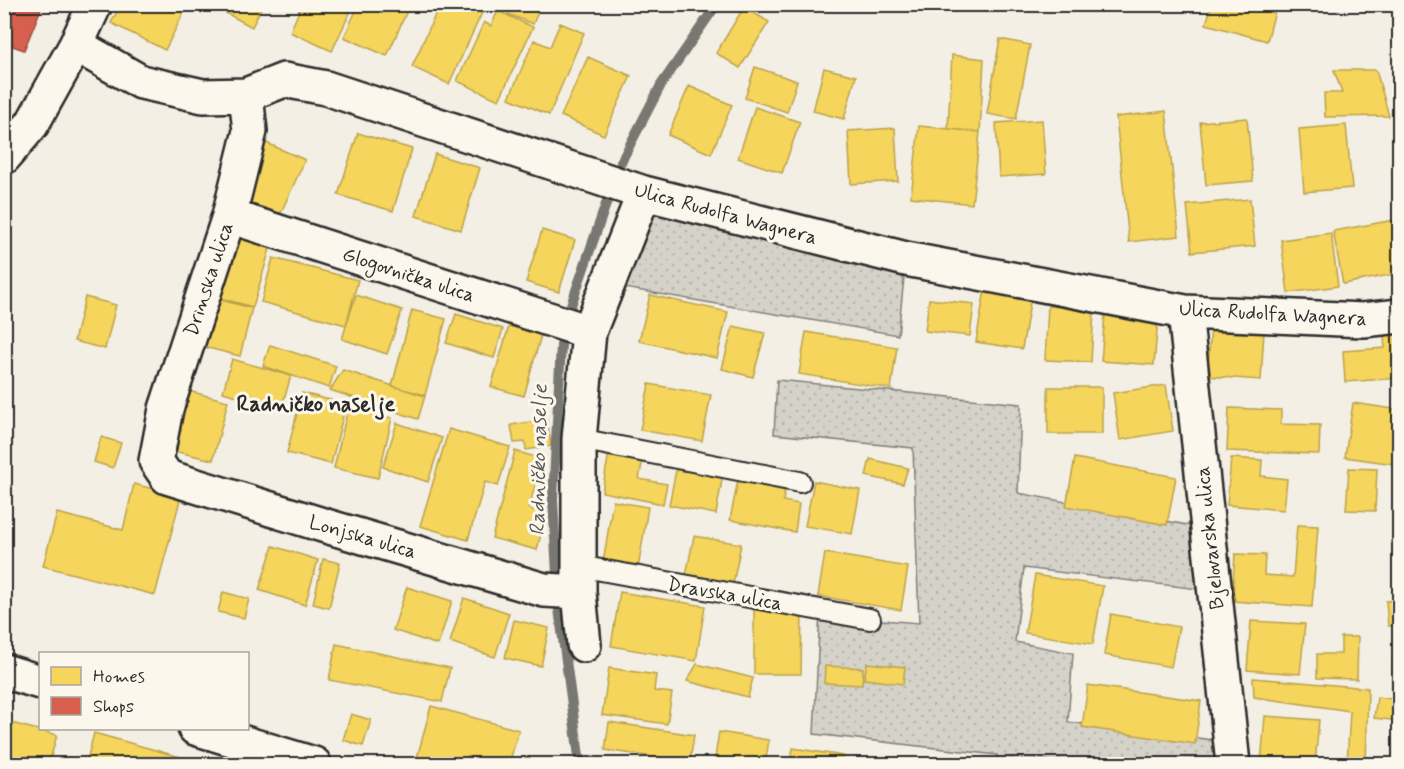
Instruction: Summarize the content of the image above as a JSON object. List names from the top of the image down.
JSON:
{
  "streets": {
    "street": [
      "Ulica Rudolfa Wagnera",
      "Glogovnička ulica",
      "Drinska ulica",
      "Lonjska ulica",
      "Bjelovarska ulica"
    ],
    "lane": ["Dravska ulica"]
  },
  "crossings": [
    ["Ulica Rudolfa Wagnera", "Drinska ulica"],
    ["Ulica Rudolfa Wagnera", "Bjelovarska ulica"],
    ["Glogovnička ulica", "Drinska ulica"],
    ["Drinska ulica", "Lonjska ulica"],
    ["Lonjska ulica", "Dravska ulica"]
  ],
  "districts": ["Radničko naselje"],
  "water": ["Radničko naselje"],
  "legend": ["Homes", "Shops"]
}
